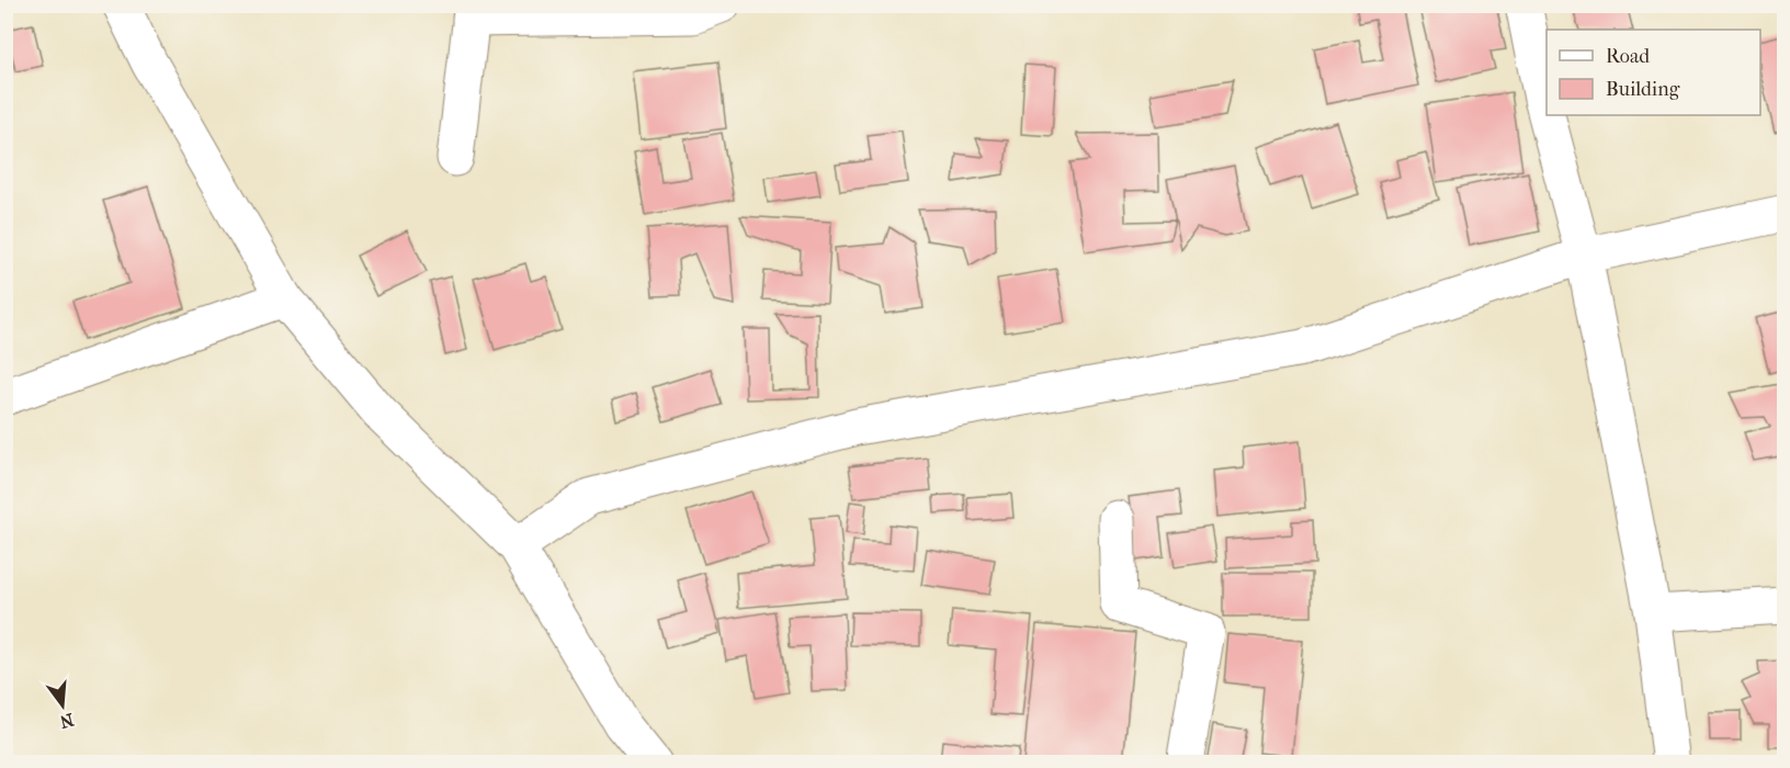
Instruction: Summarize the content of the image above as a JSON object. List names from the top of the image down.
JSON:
{
  "legend": ["Road", "Building"],
  "north": "bottom"
}
